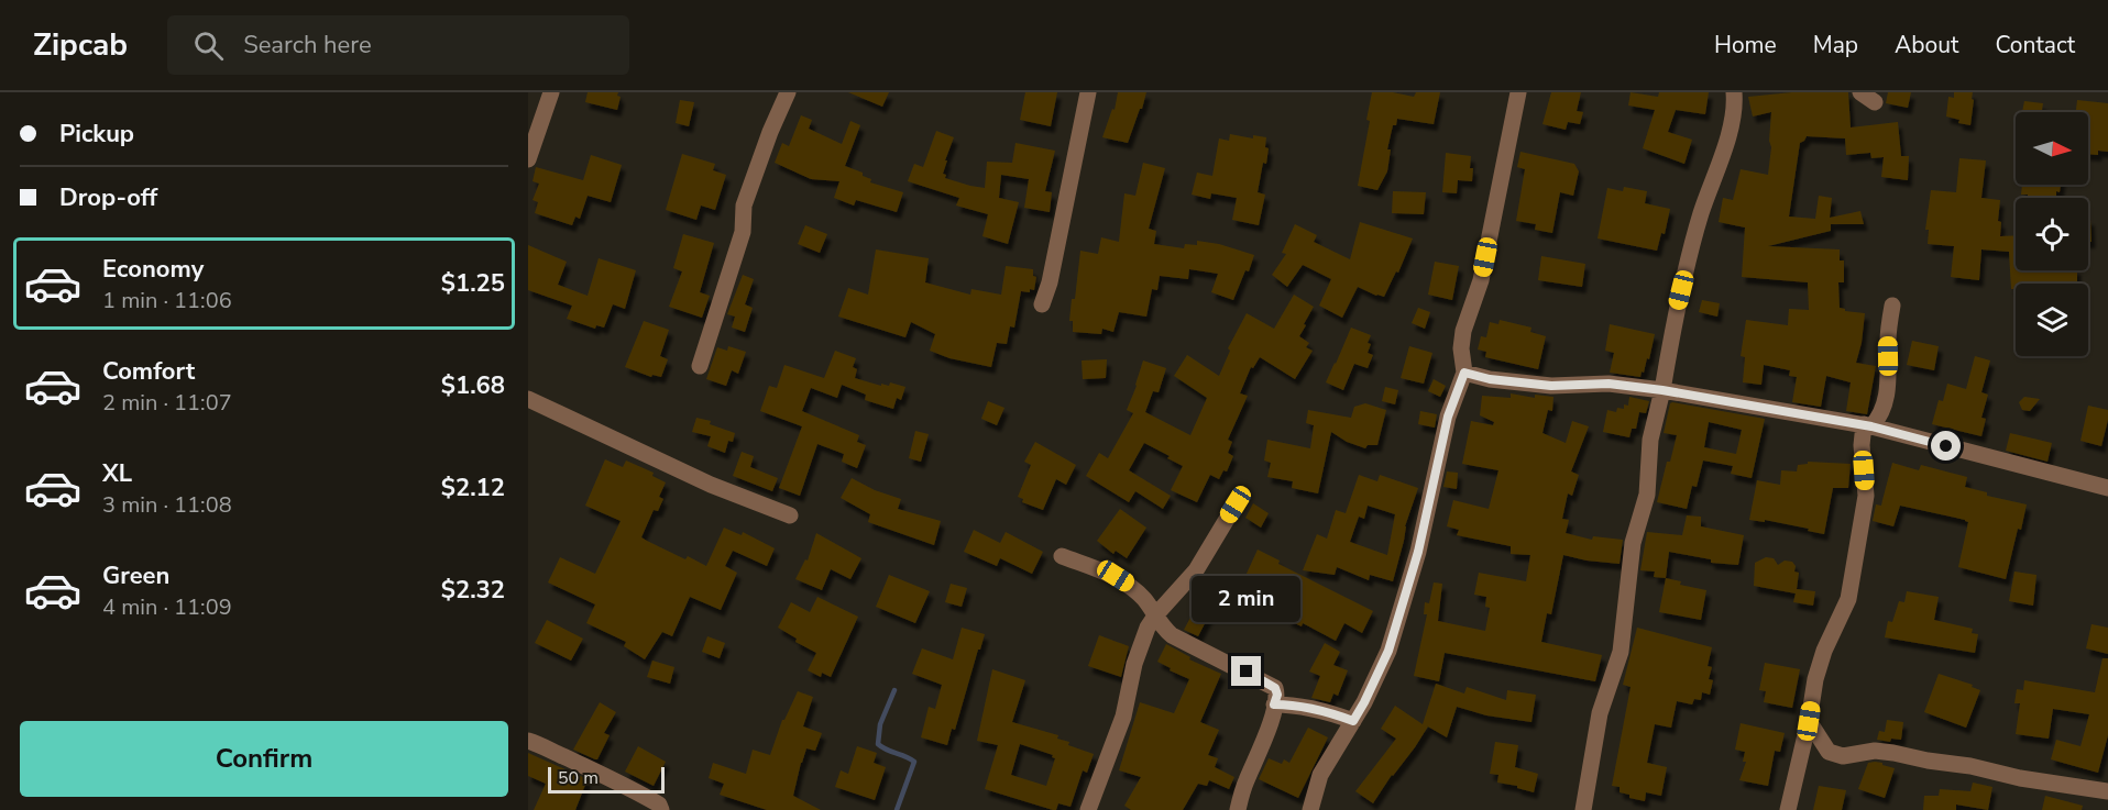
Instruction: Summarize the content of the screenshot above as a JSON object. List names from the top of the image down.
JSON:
{
  "scale_bar": "50 m",
  "north": "right",
  "page": {
    "header": "Zipcab",
    "search": "Search here",
    "nav": [
      "Home",
      "Map",
      "About",
      "Contact"
    ],
    "banner": ["Pickup", "Drop-off"],
    "list": [
      {
        "name": "Economy",
        "note": "1 min · 11:06",
        "value": "$1.25"
      },
      {
        "name": "Comfort",
        "note": "2 min · 11:07",
        "value": "$1.68"
      },
      {
        "name": "XL",
        "note": "3 min · 11:08",
        "value": "$2.12"
      },
      {
        "name": "Green",
        "note": "4 min · 11:09",
        "value": "$2.32"
      }
    ],
    "bubble": "2 min",
    "buttons": "Confirm",
    "scale": "50 m"
  }
}
